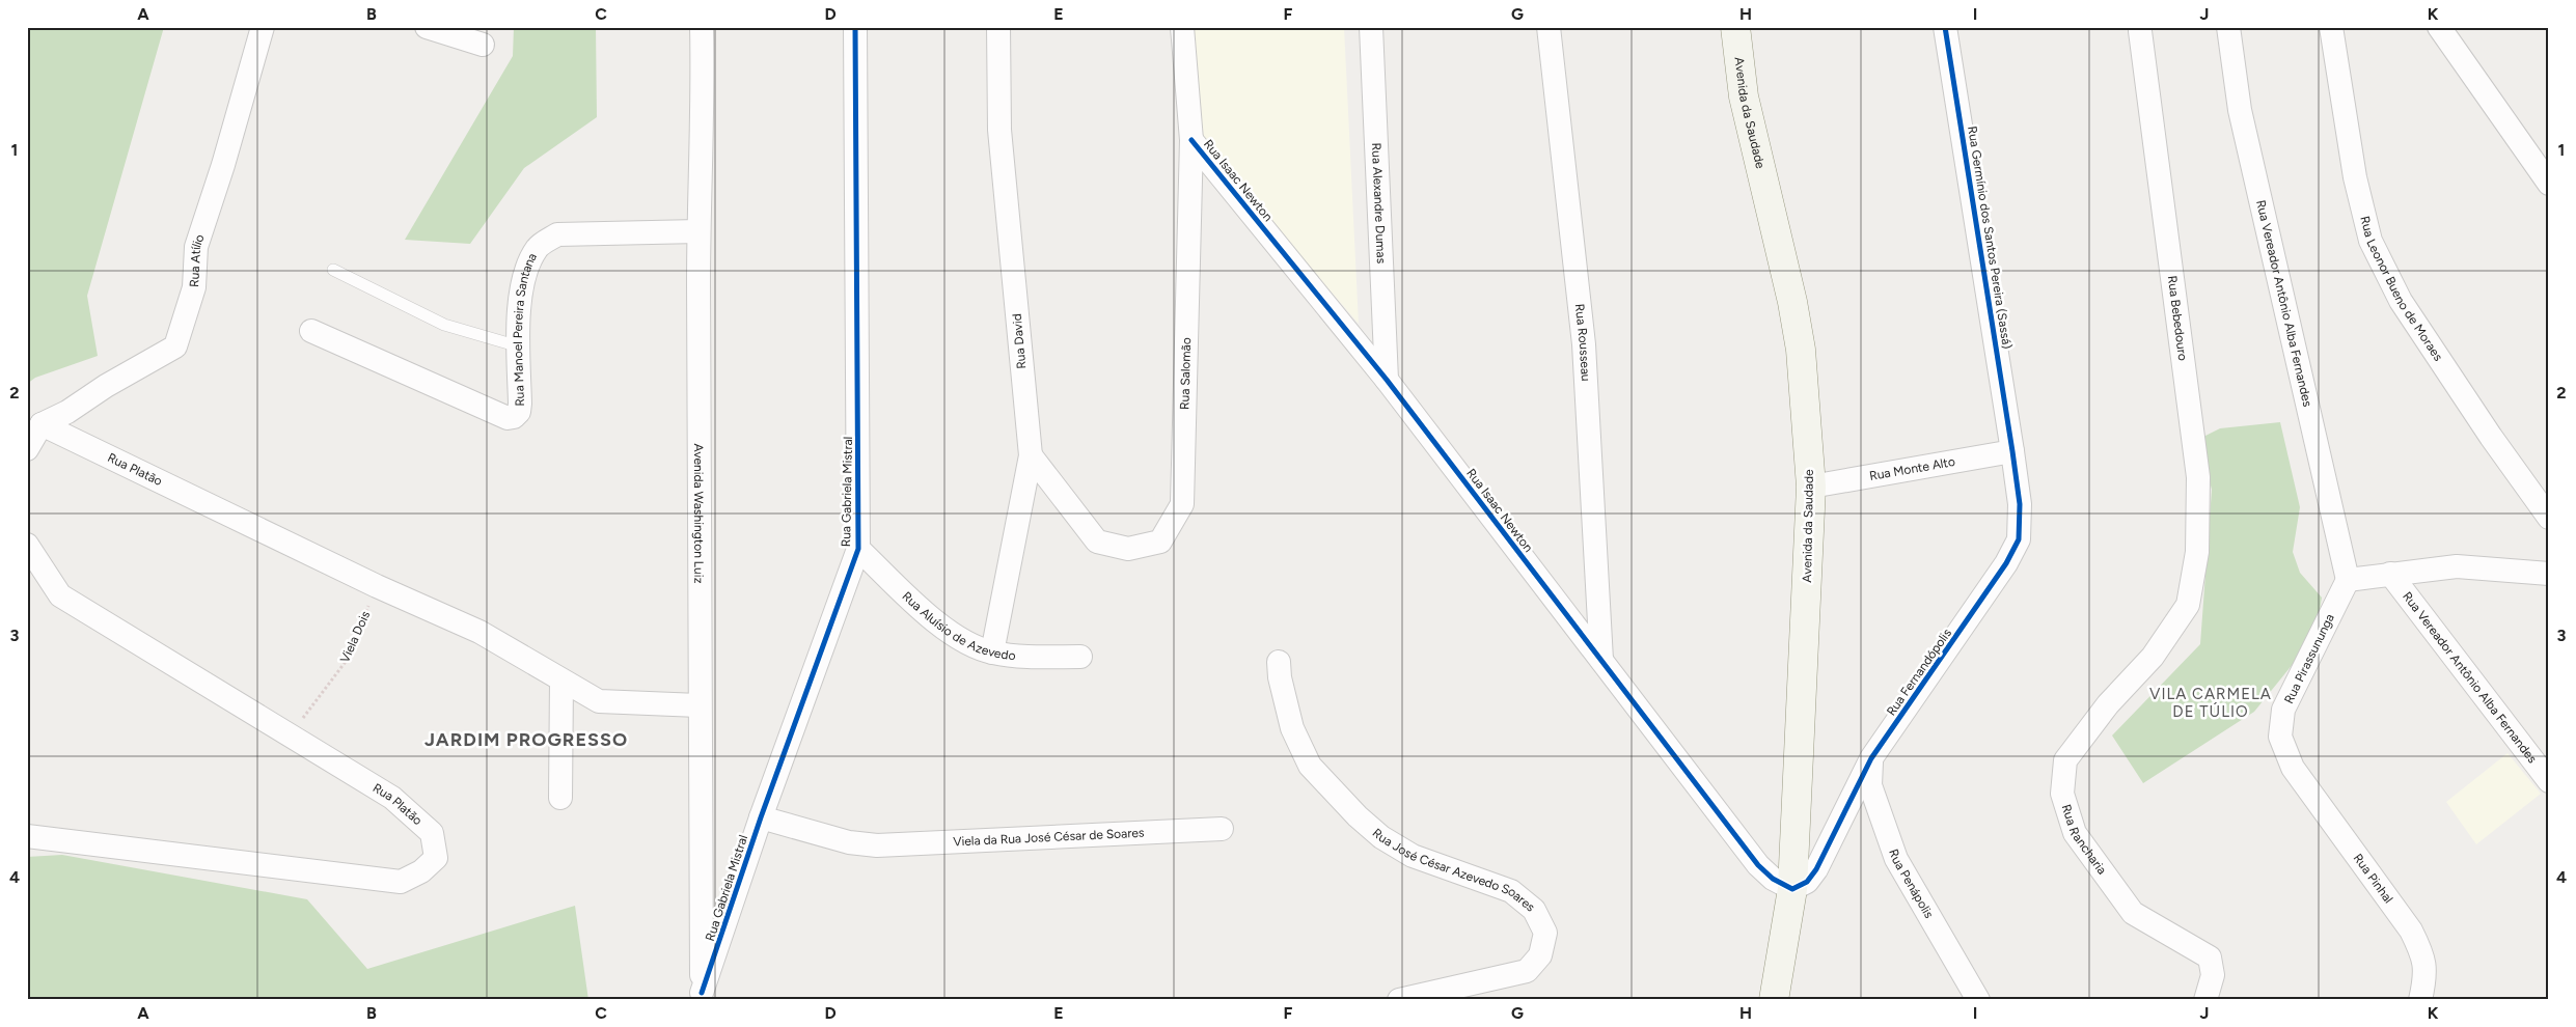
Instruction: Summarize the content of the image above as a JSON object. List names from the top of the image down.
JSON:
{
  "streets": {
    "main road": ["Avenida da Saudade"],
    "street": [
      "Rua Isaac Newton",
      "Rua Alexandre Dumas",
      "Rua Germínio dos Santos Pereira (Sassá)",
      "Rua Atílio",
      "Rua Leonor Bueno de Moraes",
      "Rua Vereador Antônio Alba Fernandes",
      "Rua Bebedouro",
      "Rua Manoel Pereira Santana",
      "Rua David",
      "Rua Rousseau",
      "Rua Salomão",
      "Rua Monte Alto",
      "Rua Platão",
      "Rua Gabriela Mistral",
      "Avenida Washington Luiz",
      "Rua Aluísio de Azevedo",
      "Rua Pirassununga",
      "Rua Fernandópolis",
      "Viela da Rua José César de Soares",
      "Rua Rancharia",
      "Rua José César Azevedo Soares",
      "Rua Pinhal",
      "Rua Penápolis"
    ],
    "path": ["Viela Dois"]
  },
  "crossings": [
    ["Avenida da Saudade", "Rua Isaac Newton"],
    ["Avenida da Saudade", "Rua Monte Alto"],
    ["Avenida da Saudade", "Rua Fernandópolis"],
    ["Rua Isaac Newton", "Rua Alexandre Dumas"],
    ["Rua Isaac Newton", "Rua Rousseau"],
    ["Rua Isaac Newton", "Rua Salomão"],
    ["Rua Isaac Newton", "Rua Fernandópolis"],
    ["Rua Germínio dos Santos Pereira (Sassá)", "Rua Monte Alto"],
    ["Rua Germínio dos Santos Pereira (Sassá)", "Rua Fernandópolis"],
    ["Rua Atílio", "Rua Platão"],
    ["Rua Vereador Antônio Alba Fernandes", "Rua Pirassununga"],
    ["Rua Bebedouro", "Rua Rancharia"],
    ["Rua Manoel Pereira Santana", "Avenida Washington Luiz"],
    ["Rua David", "Rua Salomão"],
    ["Rua David", "Rua Aluísio de Azevedo"],
    ["Rua Monte Alto", "Rua Fernandópolis"],
    ["Rua Platão", "Avenida Washington Luiz"],
    ["Rua Platão", "Viela Dois"],
    ["Rua Gabriela Mistral", "Avenida Washington Luiz"],
    ["Rua Gabriela Mistral", "Rua Aluísio de Azevedo"],
    ["Rua Gabriela Mistral", "Viela da Rua José César de Soares"],
    ["Rua Pirassununga", "Rua Pinhal"],
    ["Rua Fernandópolis", "Rua Penápolis"]
  ],
  "districts": ["VILA CARMELA DE TÚLIO", "JARDIM PROGRESSO"],
  "grid": {
    "columns": [
      "A",
      "B",
      "C",
      "D",
      "E",
      "F",
      "G",
      "H",
      "I",
      "J",
      "K"
    ],
    "rows": [
      "1",
      "2",
      "3",
      "4"
    ]
  }
}
